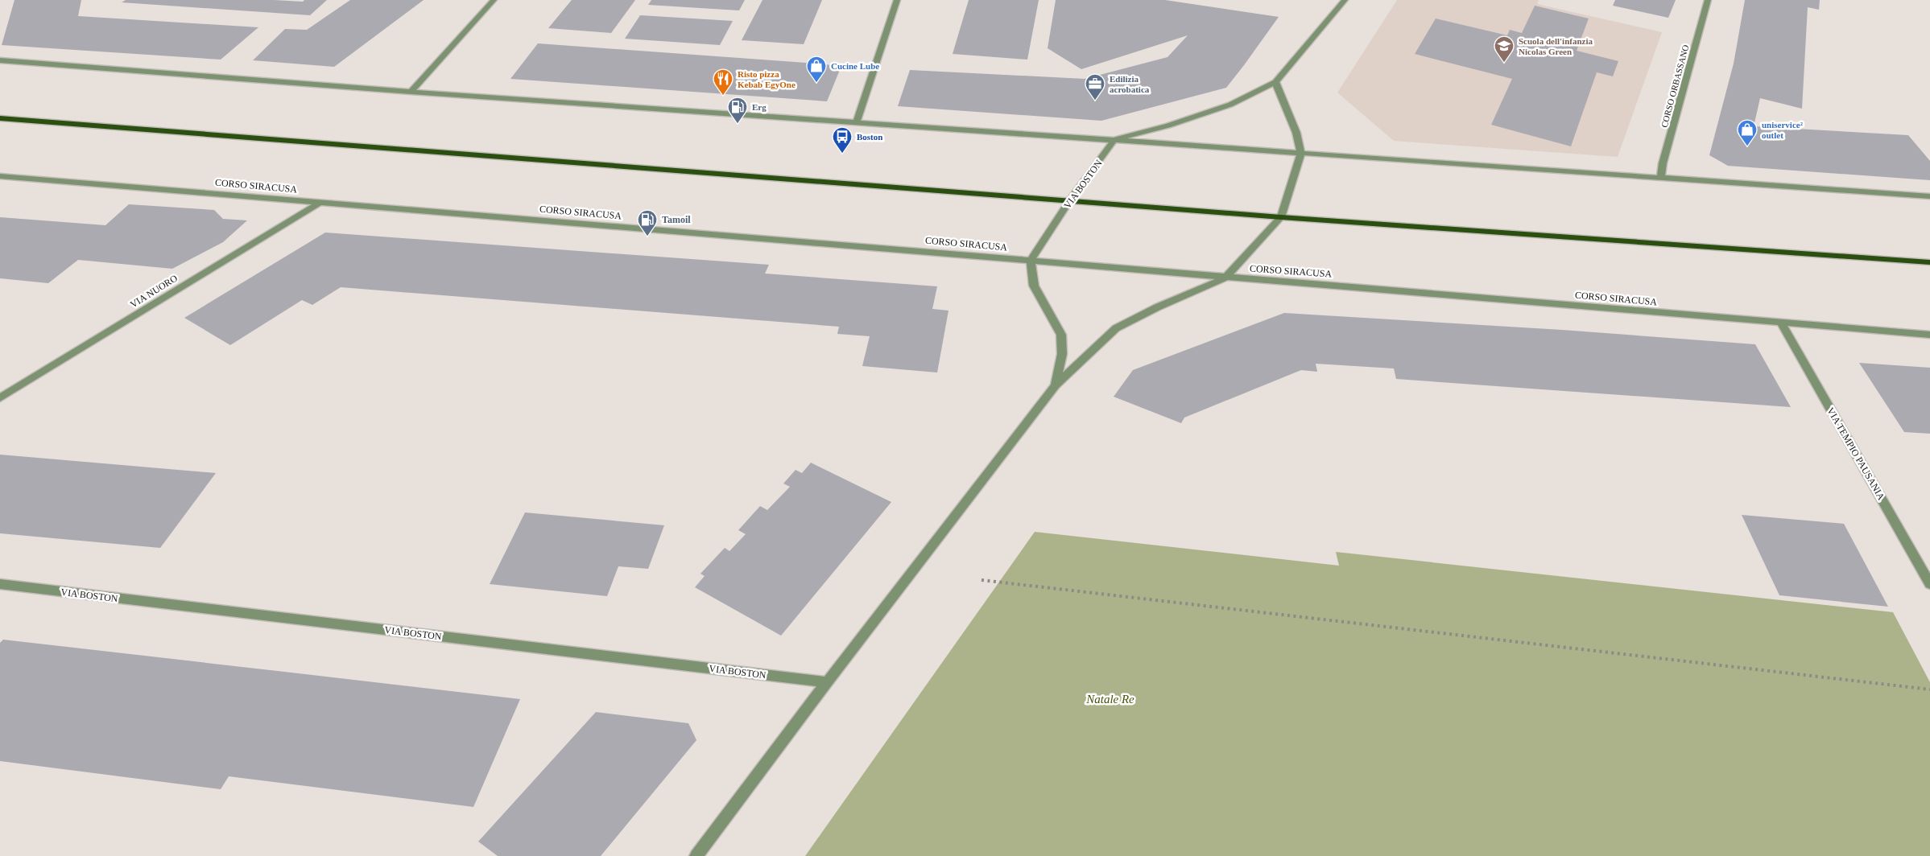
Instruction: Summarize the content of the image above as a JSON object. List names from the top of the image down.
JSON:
{
  "streets": {
    "street": [
      "CORSO ORBASSANO",
      "VIA BOSTON",
      "CORSO SIRACUSA",
      "VIA NUORO",
      "VIA TEMPIO PAUSANIA"
    ]
  },
  "crossings": [
    ["VIA BOSTON", "CORSO SIRACUSA"],
    ["CORSO SIRACUSA", "VIA NUORO"],
    ["CORSO SIRACUSA", "VIA TEMPIO PAUSANIA"]
  ],
  "parks": ["Natale Re"],
  "places": {
    "school or university": ["Scuola dell'infanzia Nicolas Green"],
    "shop": ["Cucine Lube", "uniservice² outlet"],
    "restaurant": ["Risto pizza Kebab EgyOne"],
    "office": ["Edilizia acrobatica"],
    "fuel station": ["Erg", "Tamoil"],
    "bus stop": ["Boston"]
  }
}
